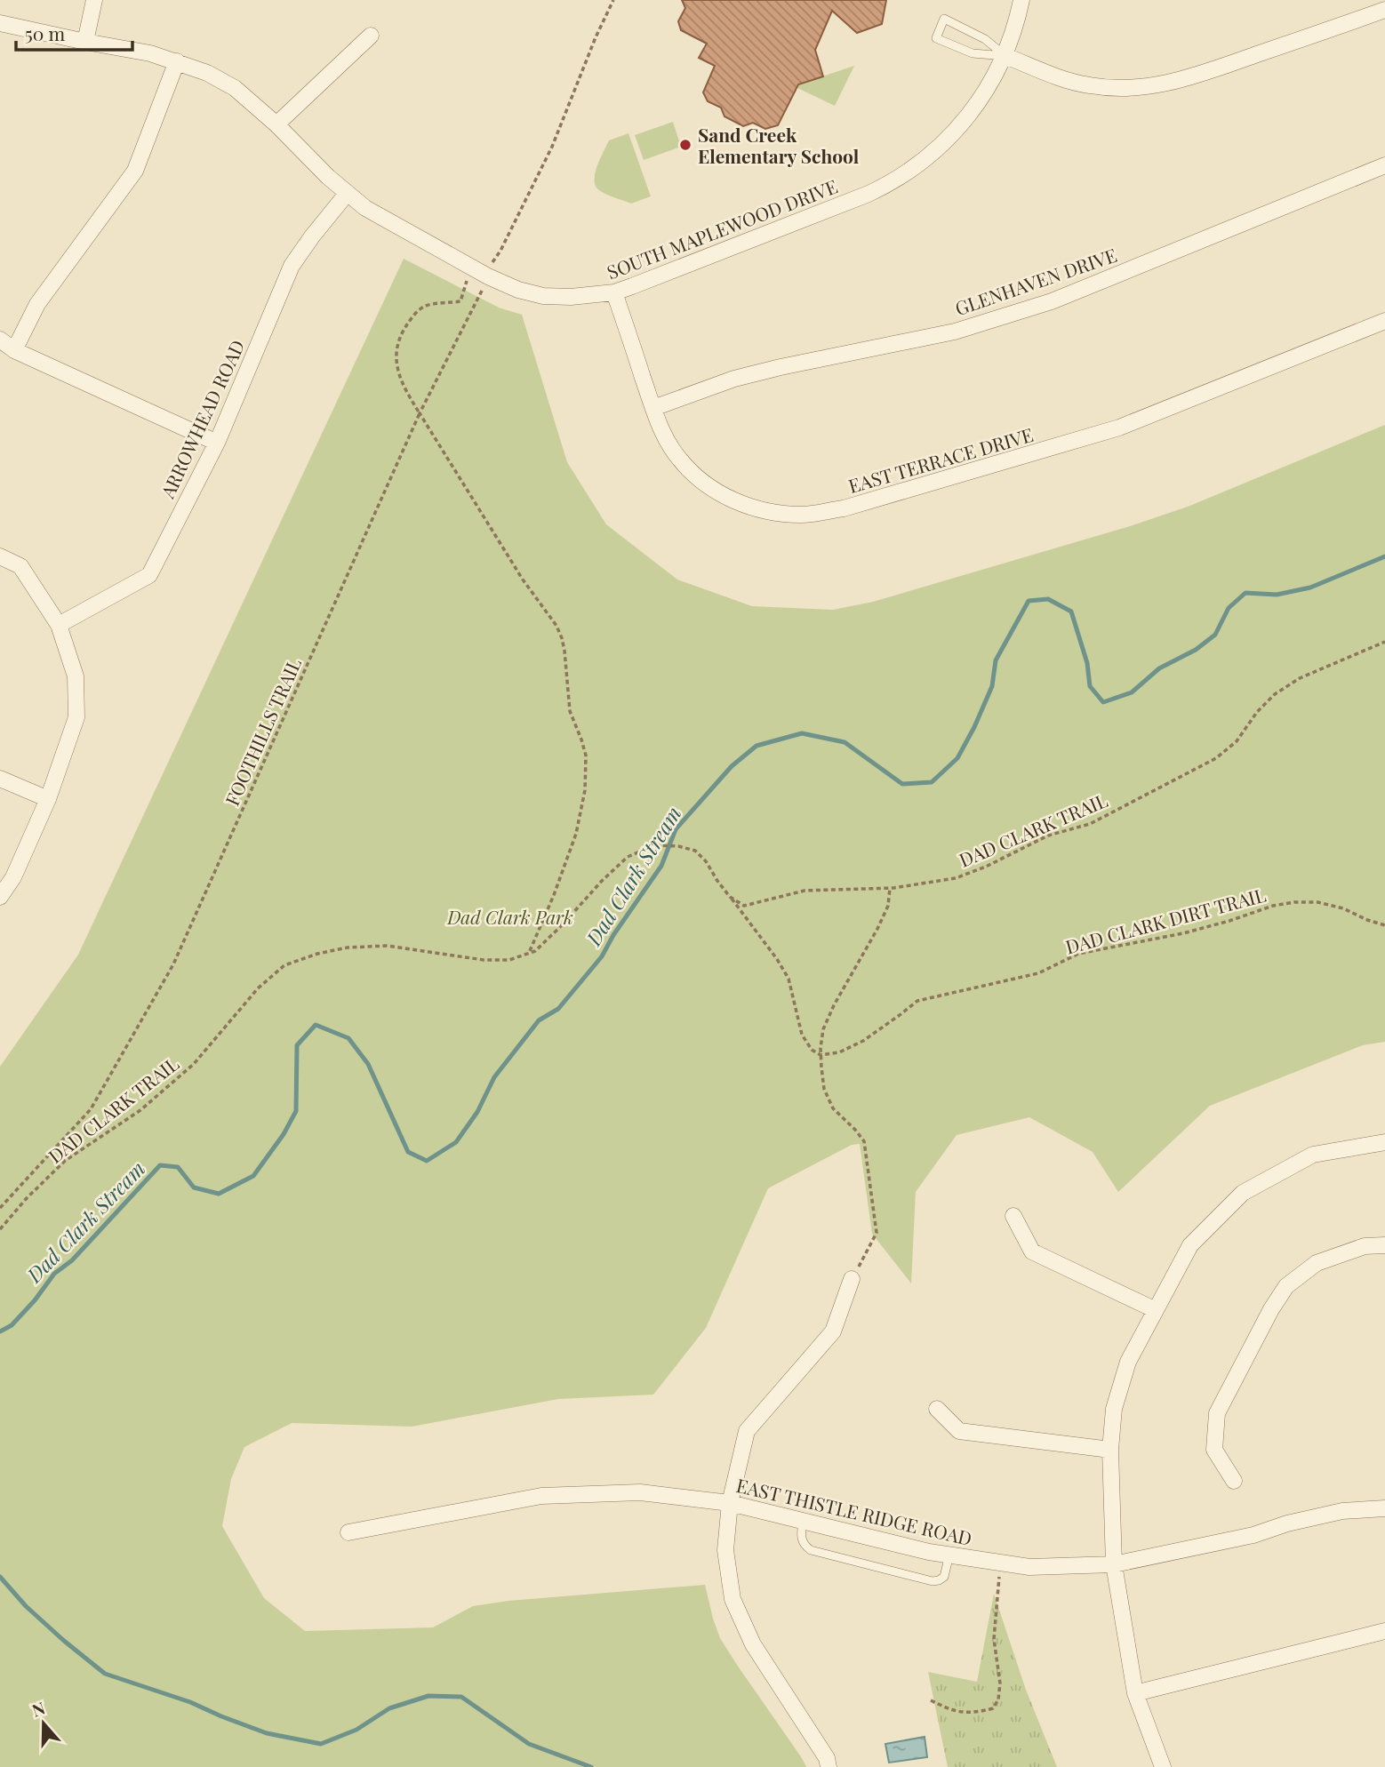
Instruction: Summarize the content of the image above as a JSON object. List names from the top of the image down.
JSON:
{
  "streets": {
    "street": [
      "SOUTH MAPLEWOOD DRIVE",
      "GLENHAVEN DRIVE",
      "ARROWHEAD ROAD",
      "EAST TERRACE DRIVE",
      "EAST THISTLE RIDGE ROAD"
    ],
    "path": ["FOOTHILLS TRAIL", "DAD CLARK TRAIL", "DAD CLARK DIRT TRAIL"]
  },
  "crossings": [
    ["SOUTH MAPLEWOOD DRIVE", "ARROWHEAD ROAD"],
    ["SOUTH MAPLEWOOD DRIVE", "EAST TERRACE DRIVE"],
    ["GLENHAVEN DRIVE", "EAST TERRACE DRIVE"]
  ],
  "water": ["Dad Clark Stream"],
  "parks": ["Dad Clark Park"],
  "places": ["Sand Creek Elementary School"],
  "scale_bar": "50 m",
  "north": "top"
}
